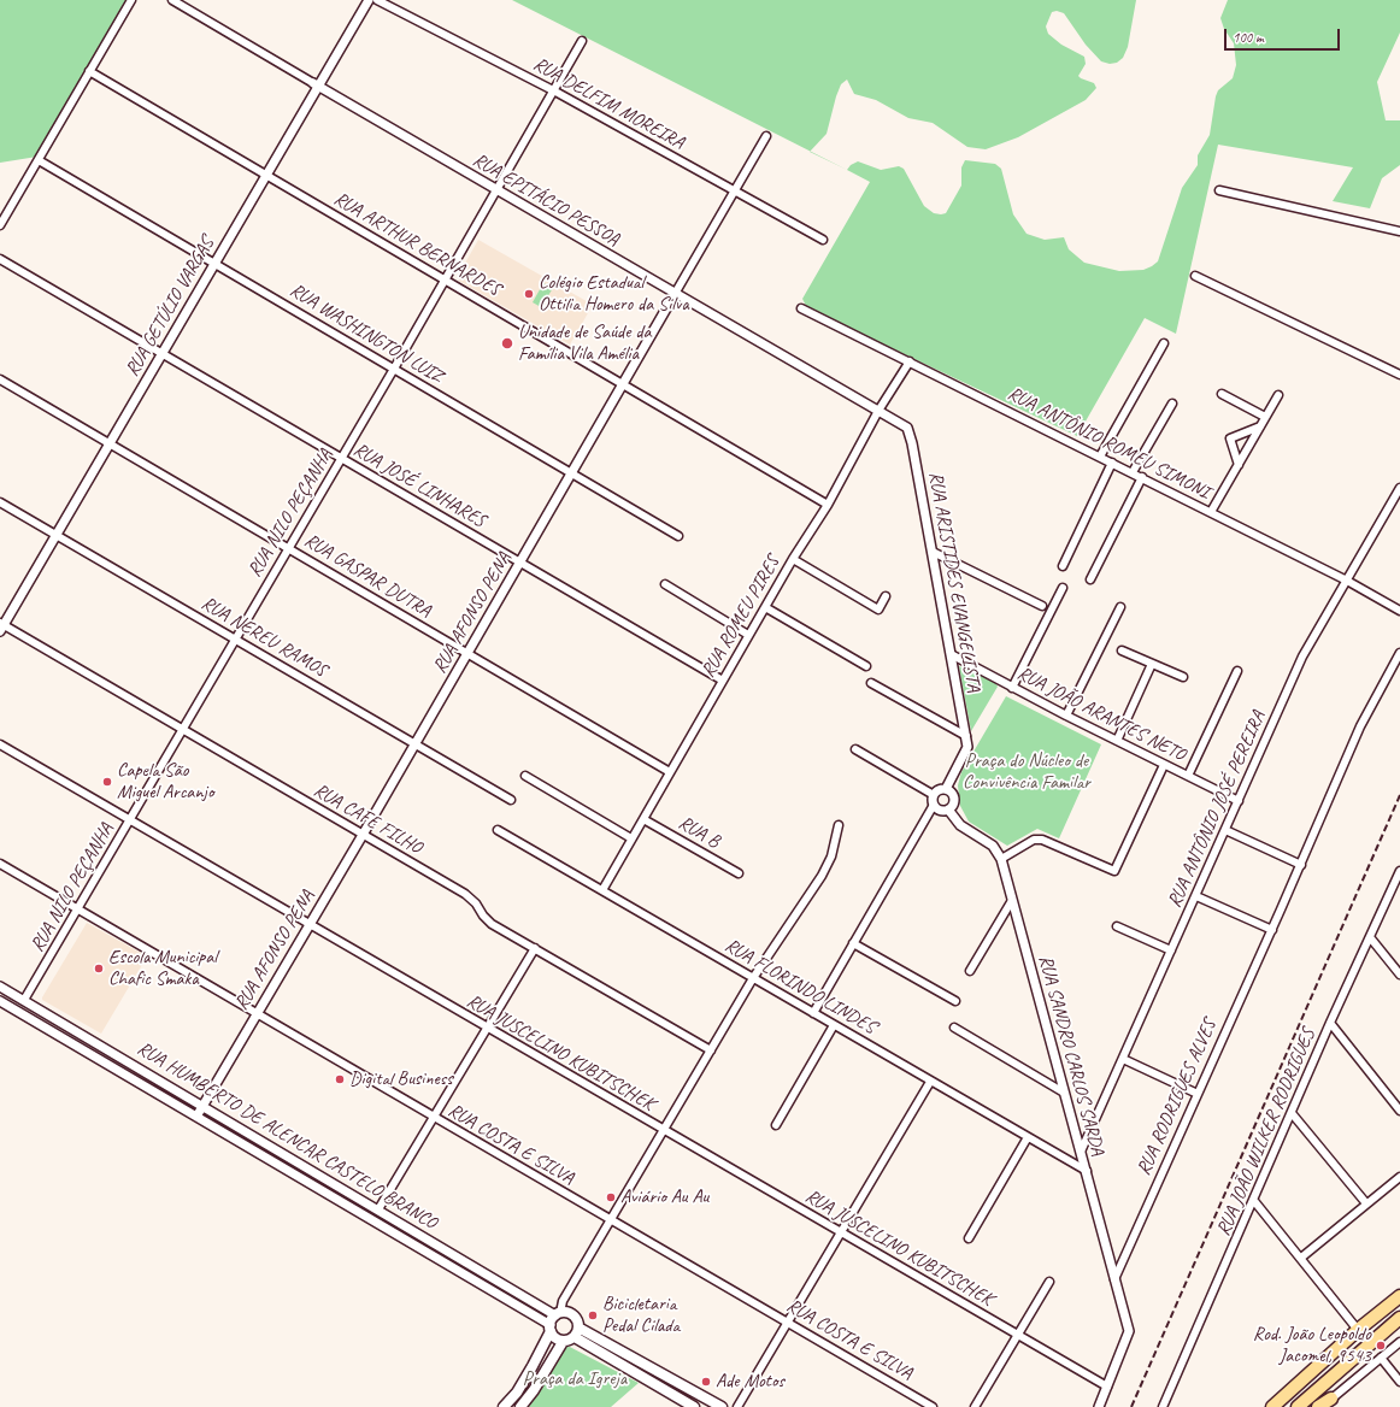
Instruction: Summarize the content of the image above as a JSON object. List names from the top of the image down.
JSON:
{
  "streets": {
    "street": [
      "RUA DELFIM MOREIRA",
      "RUA EPITÁCIO PESSOA",
      "RUA ARTHUR BERNARDES",
      "RUA GETÚLIO VARGAS",
      "RUA WASHINGTON LUIZ",
      "RUA ANTÔNIO ROMEU SIMONI",
      "RUA JOSÉ LINHARES",
      "RUA NILO PEÇANHA",
      "RUA GASPAR DUTRA",
      "RUA ARISTIDES EVANGELISTA",
      "RUA AFONSO PENA",
      "RUA ROMEU PIRES",
      "RUA NEREU RAMOS",
      "RUA JOÃO ARANTES NETO",
      "RUA ANTÔNIO JOSÉ PEREIRA",
      "RUA CAFE FILHO",
      "RUA B",
      "RUA FLORINDO LINDES",
      "RUA JUSCELINO KUBITSCHEK",
      "RUA SANDRO CARLOS SARDA",
      "RUA RODRIGUES ALVES",
      "RUA JOÃO WILKER RODRIGUES",
      "RUA HUMBERTO DE ALENCAR CASTELO BRANCO",
      "RUA COSTA E SILVA"
    ]
  },
  "crossings": [
    ["RUA DELFIM MOREIRA", "RUA NILO PEÇANHA"],
    ["RUA DELFIM MOREIRA", "RUA AFONSO PENA"],
    ["RUA EPITÁCIO PESSOA", "RUA GETÚLIO VARGAS"],
    ["RUA EPITÁCIO PESSOA", "RUA NILO PEÇANHA"],
    ["RUA EPITÁCIO PESSOA", "RUA ARISTIDES EVANGELISTA"],
    ["RUA EPITÁCIO PESSOA", "RUA AFONSO PENA"],
    ["RUA EPITÁCIO PESSOA", "RUA ROMEU PIRES"],
    ["RUA ARTHUR BERNARDES", "RUA GETÚLIO VARGAS"],
    ["RUA ARTHUR BERNARDES", "RUA NILO PEÇANHA"],
    ["RUA ARTHUR BERNARDES", "RUA AFONSO PENA"],
    ["RUA ARTHUR BERNARDES", "RUA ROMEU PIRES"],
    ["RUA GETÚLIO VARGAS", "RUA WASHINGTON LUIZ"],
    ["RUA GETÚLIO VARGAS", "RUA JOSÉ LINHARES"],
    ["RUA GETÚLIO VARGAS", "RUA GASPAR DUTRA"],
    ["RUA GETÚLIO VARGAS", "RUA NEREU RAMOS"],
    ["RUA GETÚLIO VARGAS", "RUA CAFE FILHO"],
    ["RUA WASHINGTON LUIZ", "RUA NILO PEÇANHA"],
    ["RUA WASHINGTON LUIZ", "RUA AFONSO PENA"],
    ["RUA ANTÔNIO ROMEU SIMONI", "RUA ROMEU PIRES"],
    ["RUA ANTÔNIO ROMEU SIMONI", "RUA ANTÔNIO JOSÉ PEREIRA"],
    ["RUA JOSÉ LINHARES", "RUA NILO PEÇANHA"],
    ["RUA JOSÉ LINHARES", "RUA AFONSO PENA"],
    ["RUA JOSÉ LINHARES", "RUA ROMEU PIRES"],
    ["RUA NILO PEÇANHA", "RUA GASPAR DUTRA"],
    ["RUA NILO PEÇANHA", "RUA NEREU RAMOS"],
    ["RUA NILO PEÇANHA", "RUA CAFE FILHO"],
    ["RUA NILO PEÇANHA", "RUA JUSCELINO KUBITSCHEK"],
    ["RUA NILO PEÇANHA", "RUA HUMBERTO DE ALENCAR CASTELO BRANCO"],
    ["RUA NILO PEÇANHA", "RUA COSTA E SILVA"],
    ["RUA GASPAR DUTRA", "RUA AFONSO PENA"],
    ["RUA GASPAR DUTRA", "RUA ROMEU PIRES"],
    ["RUA ARISTIDES EVANGELISTA", "RUA JOÃO ARANTES NETO"],
    ["RUA AFONSO PENA", "RUA NEREU RAMOS"],
    ["RUA AFONSO PENA", "RUA CAFE FILHO"],
    ["RUA AFONSO PENA", "RUA JUSCELINO KUBITSCHEK"],
    ["RUA AFONSO PENA", "RUA HUMBERTO DE ALENCAR CASTELO BRANCO"],
    ["RUA AFONSO PENA", "RUA COSTA E SILVA"],
    ["RUA ROMEU PIRES", "RUA B"],
    ["RUA ROMEU PIRES", "RUA FLORINDO LINDES"],
    ["RUA JOÃO ARANTES NETO", "RUA ANTÔNIO JOSÉ PEREIRA"],
    ["RUA ANTÔNIO JOSÉ PEREIRA", "RUA SANDRO CARLOS SARDA"],
    ["RUA FLORINDO LINDES", "RUA SANDRO CARLOS SARDA"],
    ["RUA JUSCELINO KUBITSCHEK", "RUA SANDRO CARLOS SARDA"],
    ["RUA SANDRO CARLOS SARDA", "RUA RODRIGUES ALVES"]
  ],
  "parks": ["Praça do Núcleo de Convivência Familar", "Praça da Igreja"],
  "places": [
    "Colégio Estadual Ottilia Homero da Silva",
    "Unidade de Saúde da Família Vila Amélia",
    "Capela São Miguel Arcanjo",
    "Escola Municipal Chafic Smaka",
    "Digital Business",
    "Aviário Au Au",
    "Bicicletaria Pedal Cilada",
    "Rod. João Leopoldo Jacomel, 9543",
    "Ade Motos"
  ],
  "scale_bar": "100 m"
}
